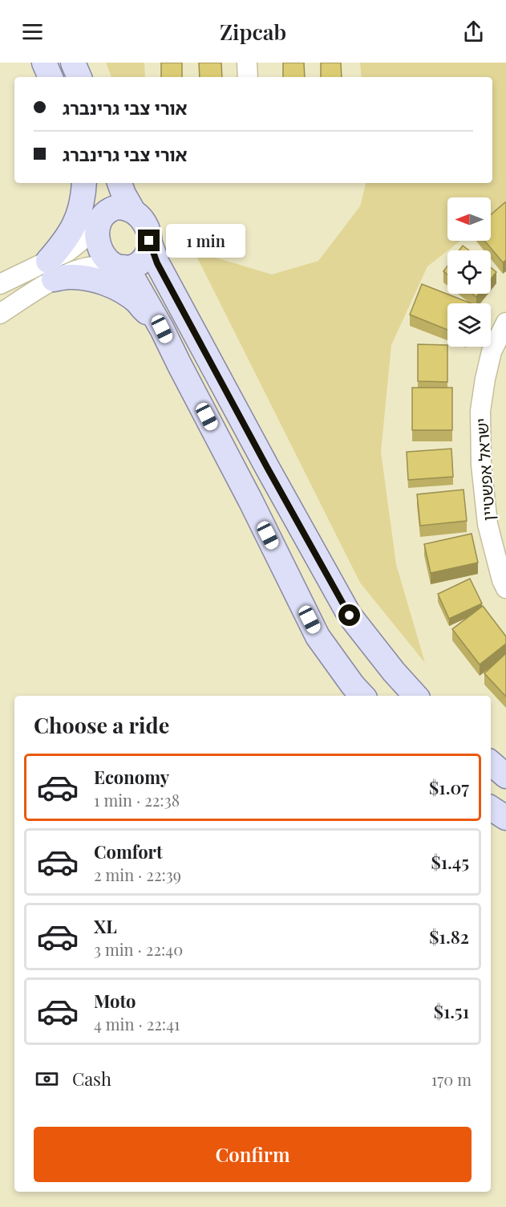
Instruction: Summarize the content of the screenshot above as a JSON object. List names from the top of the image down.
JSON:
{
  "streets": {
    "street": ["ישראל אפשטיין"]
  },
  "north": "left",
  "page": {
    "header": "Zipcab",
    "banner": ["אורי צבי גרינברג", "אורי צבי גרינברג"],
    "bubble": "1 min",
    "heading": "Choose a ride",
    "list": [
      {
        "name": "Economy",
        "note": "1 min · 22:38",
        "value": "$1.07"
      },
      {
        "name": "Comfort",
        "note": "2 min · 22:39",
        "value": "$1.45"
      },
      {
        "name": "XL",
        "note": "3 min · 22:40",
        "value": "$1.82"
      },
      {
        "name": "Moto",
        "note": "4 min · 22:41",
        "value": "$1.51"
      }
    ],
    "pay": ["Cash", "170 m"],
    "buttons": "Confirm"
  }
}
